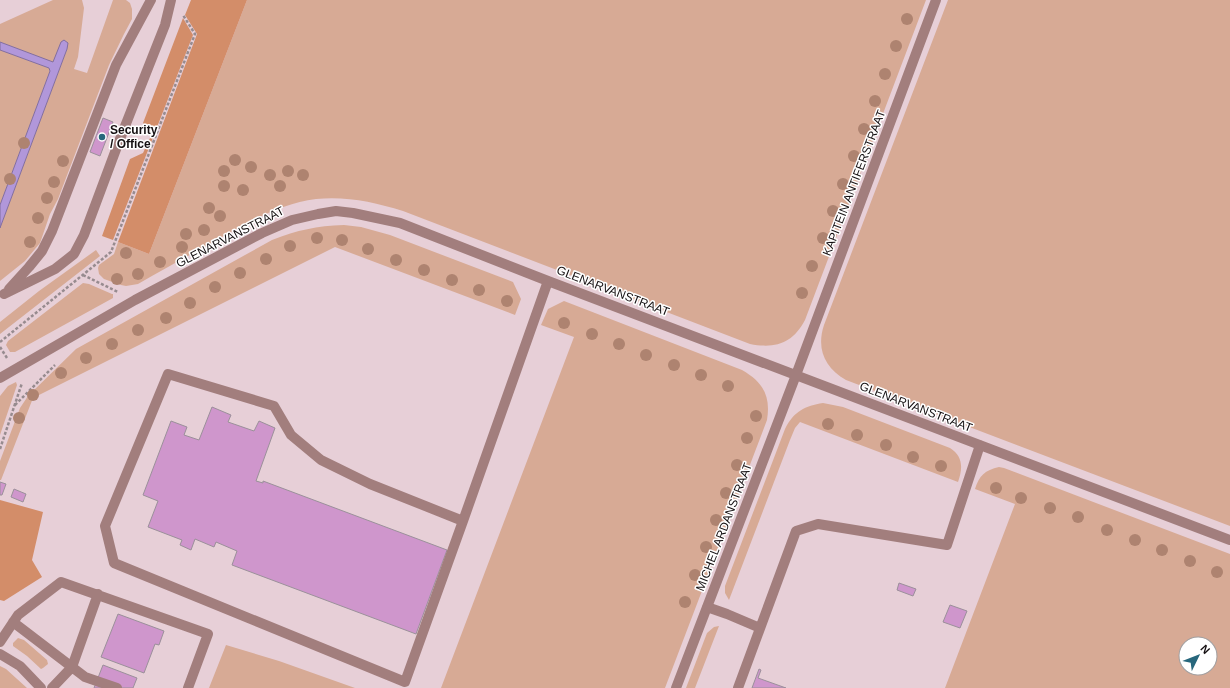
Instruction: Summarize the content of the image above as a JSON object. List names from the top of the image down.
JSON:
{
  "streets": {
    "street": ["KAPITEIN ANTIFERSTRAAT", "GLENARVANSTRAAT", "MICHEL ARDANSTRAAT"]
  },
  "crossings": [
    ["KAPITEIN ANTIFERSTRAAT", "GLENARVANSTRAAT"],
    ["KAPITEIN ANTIFERSTRAAT", "MICHEL ARDANSTRAAT"],
    ["GLENARVANSTRAAT", "MICHEL ARDANSTRAAT"]
  ],
  "places": ["Security / Office"],
  "north": "top right"
}
